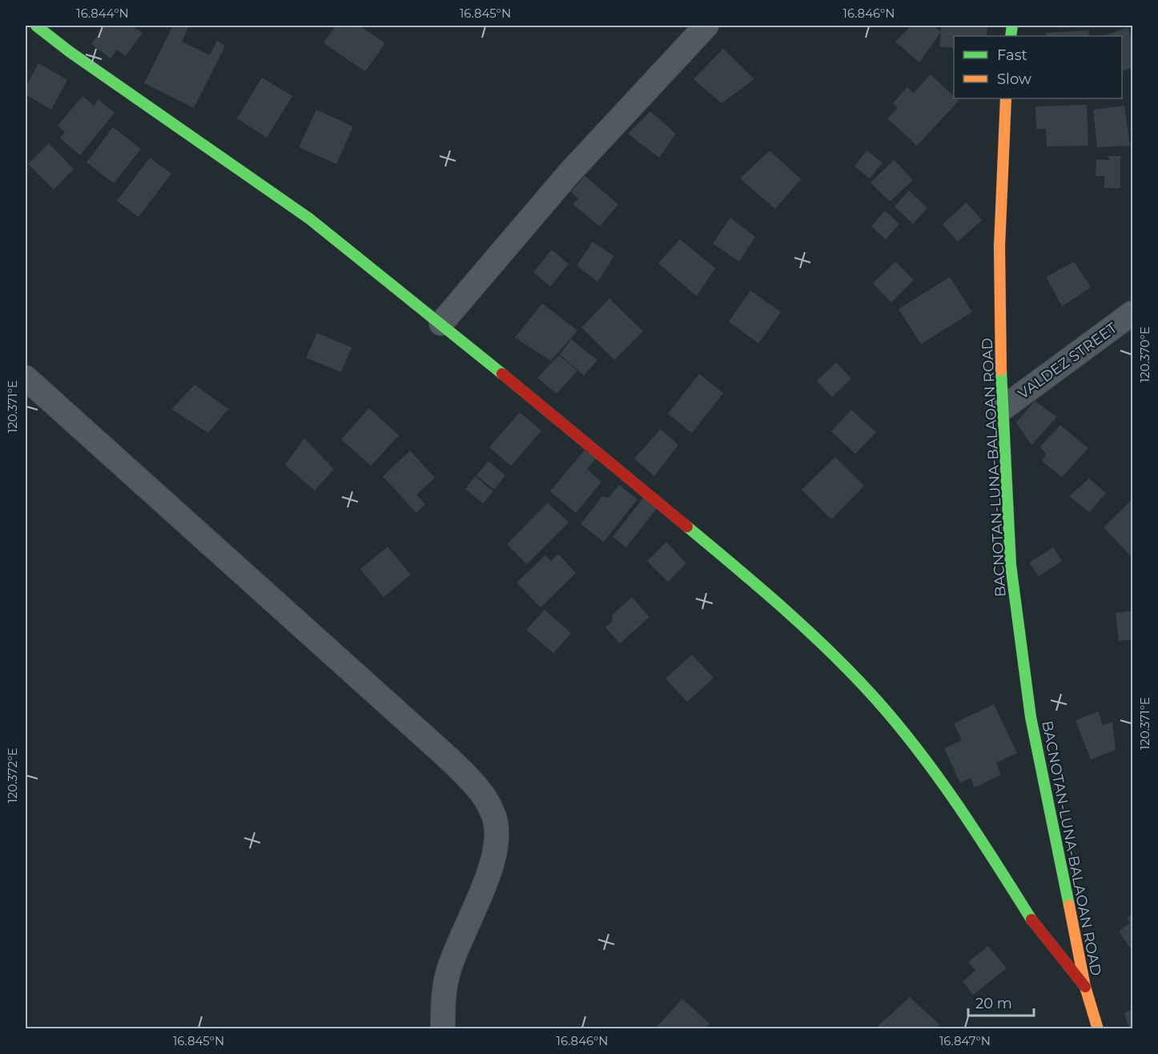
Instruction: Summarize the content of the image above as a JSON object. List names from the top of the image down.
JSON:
{
  "streets": {
    "street": ["VALDEZ STREET", "BACNOTAN-LUNA-BALAOAN ROAD"]
  },
  "crossings": [
    ["VALDEZ STREET", "BACNOTAN-LUNA-BALAOAN ROAD"]
  ],
  "legend": ["Fast", "Slow"],
  "scale_bar": "20 m",
  "coordinates": [
    "16.844°N",
    "16.845°N",
    "16.846°N",
    "120.370°E",
    "120.371°E",
    "120.372°E",
    "16.847°N"
  ]
}
